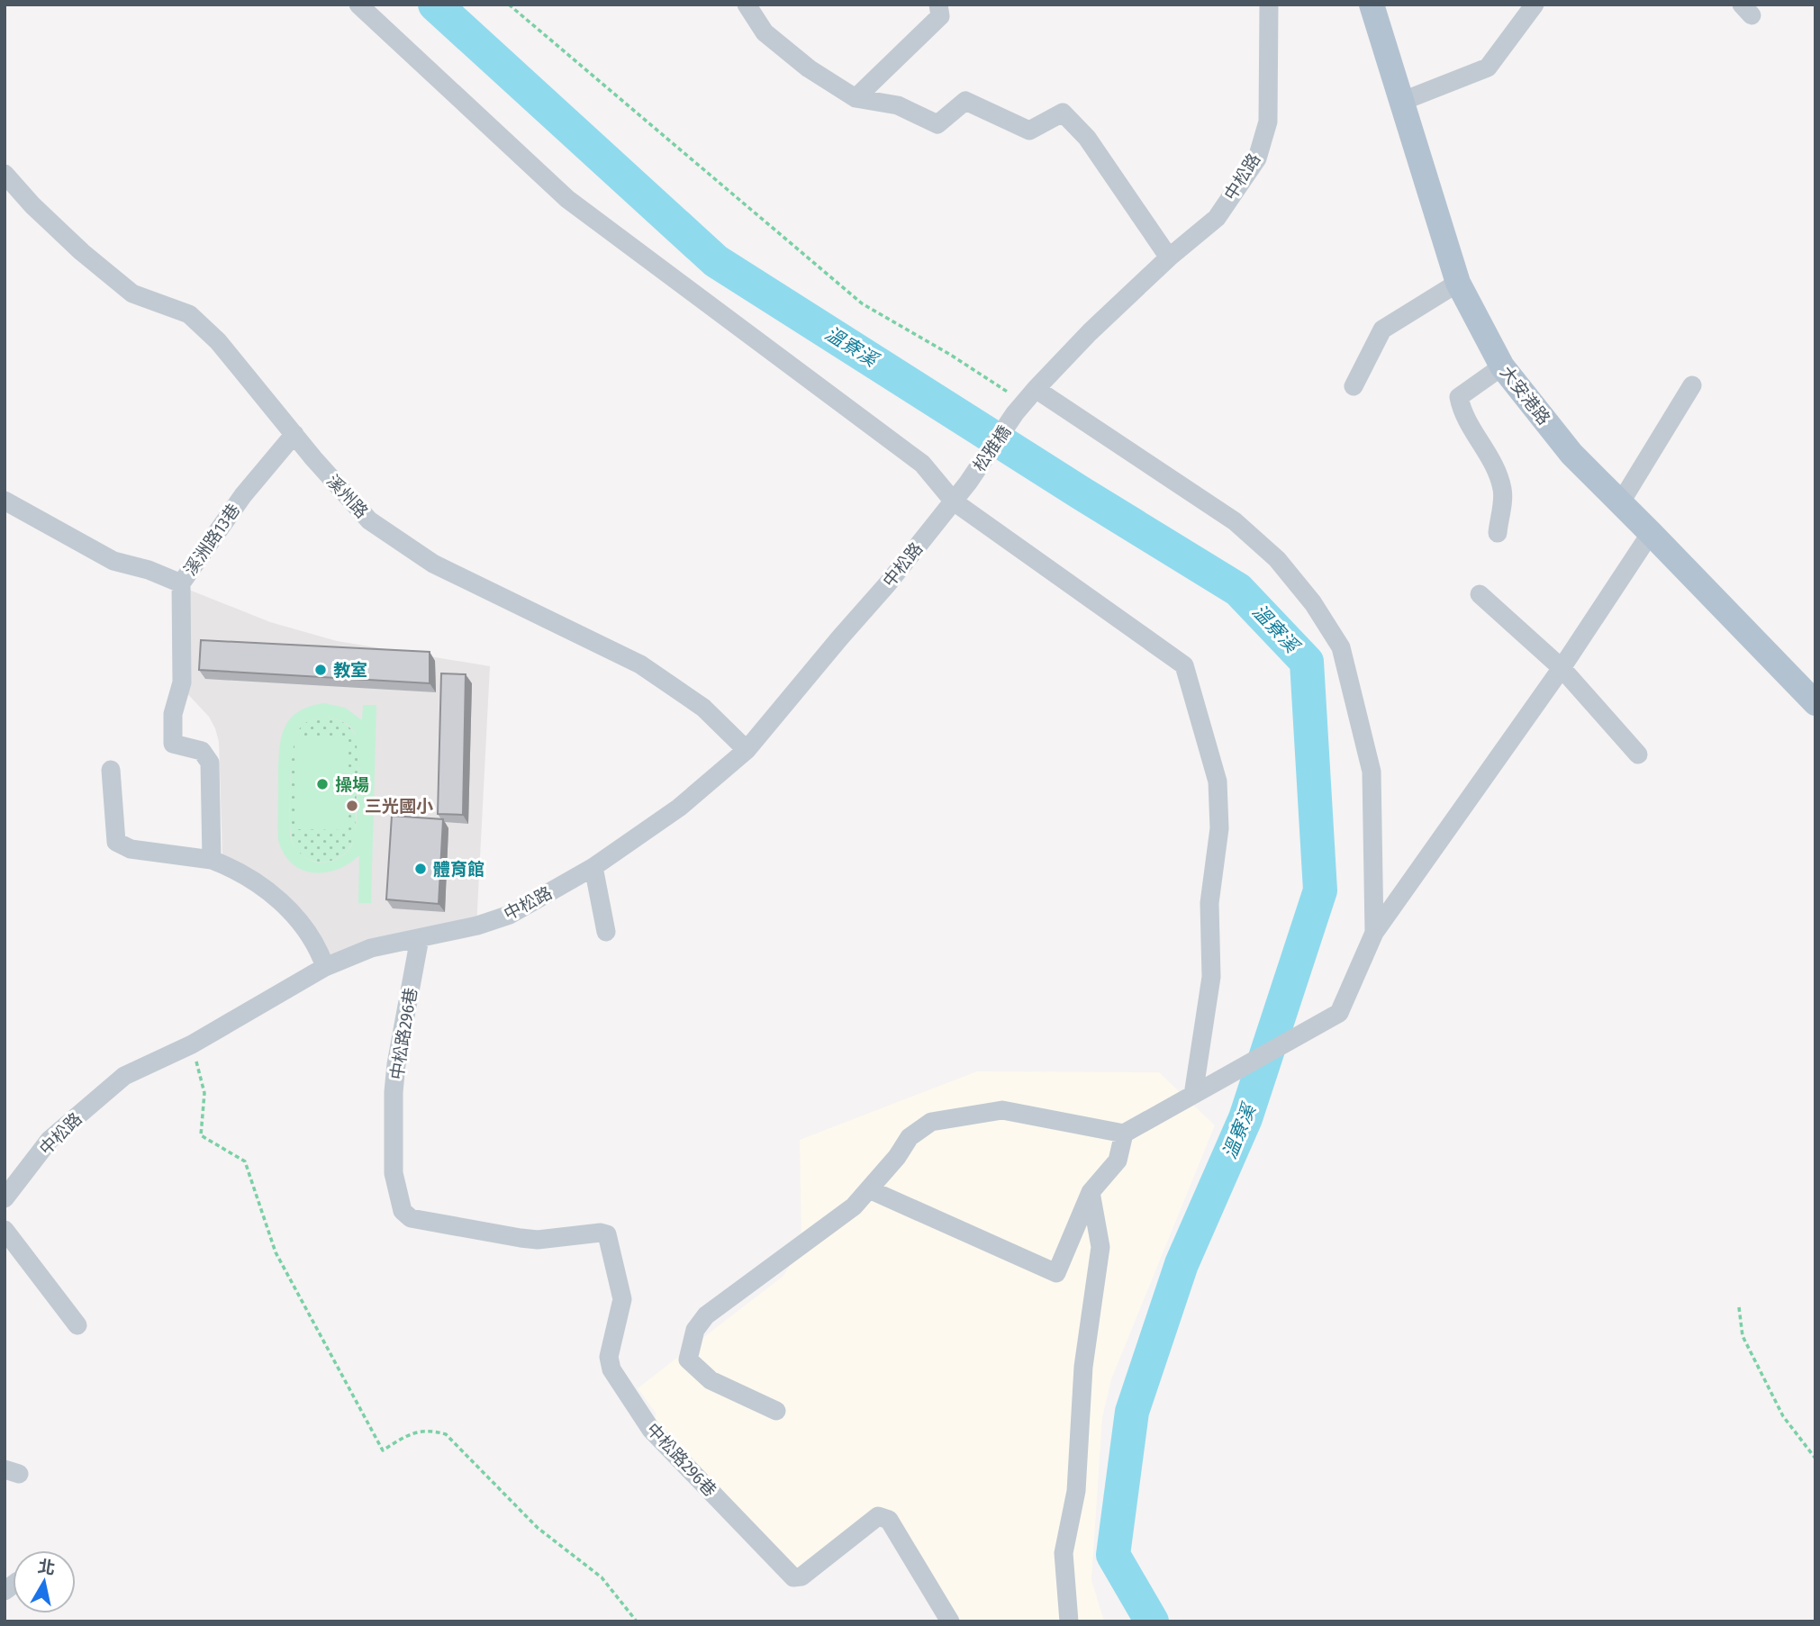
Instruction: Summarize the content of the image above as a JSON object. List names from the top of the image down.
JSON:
{
  "streets": {
    "main road": ["大安港路"],
    "street": [
      "中松路",
      "松雅橋",
      "溪州路",
      "溪洲路13巷",
      "中松路296巷"
    ]
  },
  "crossings": [
    ["中松路", "松雅橋"],
    ["中松路", "溪州路"],
    ["中松路", "中松路296巷"],
    ["溪州路", "溪洲路13巷"]
  ],
  "water": ["溫寮溪"],
  "places": [
    "教室",
    "操場",
    "三光國小",
    "體育館"
  ],
  "north": "top"
}
